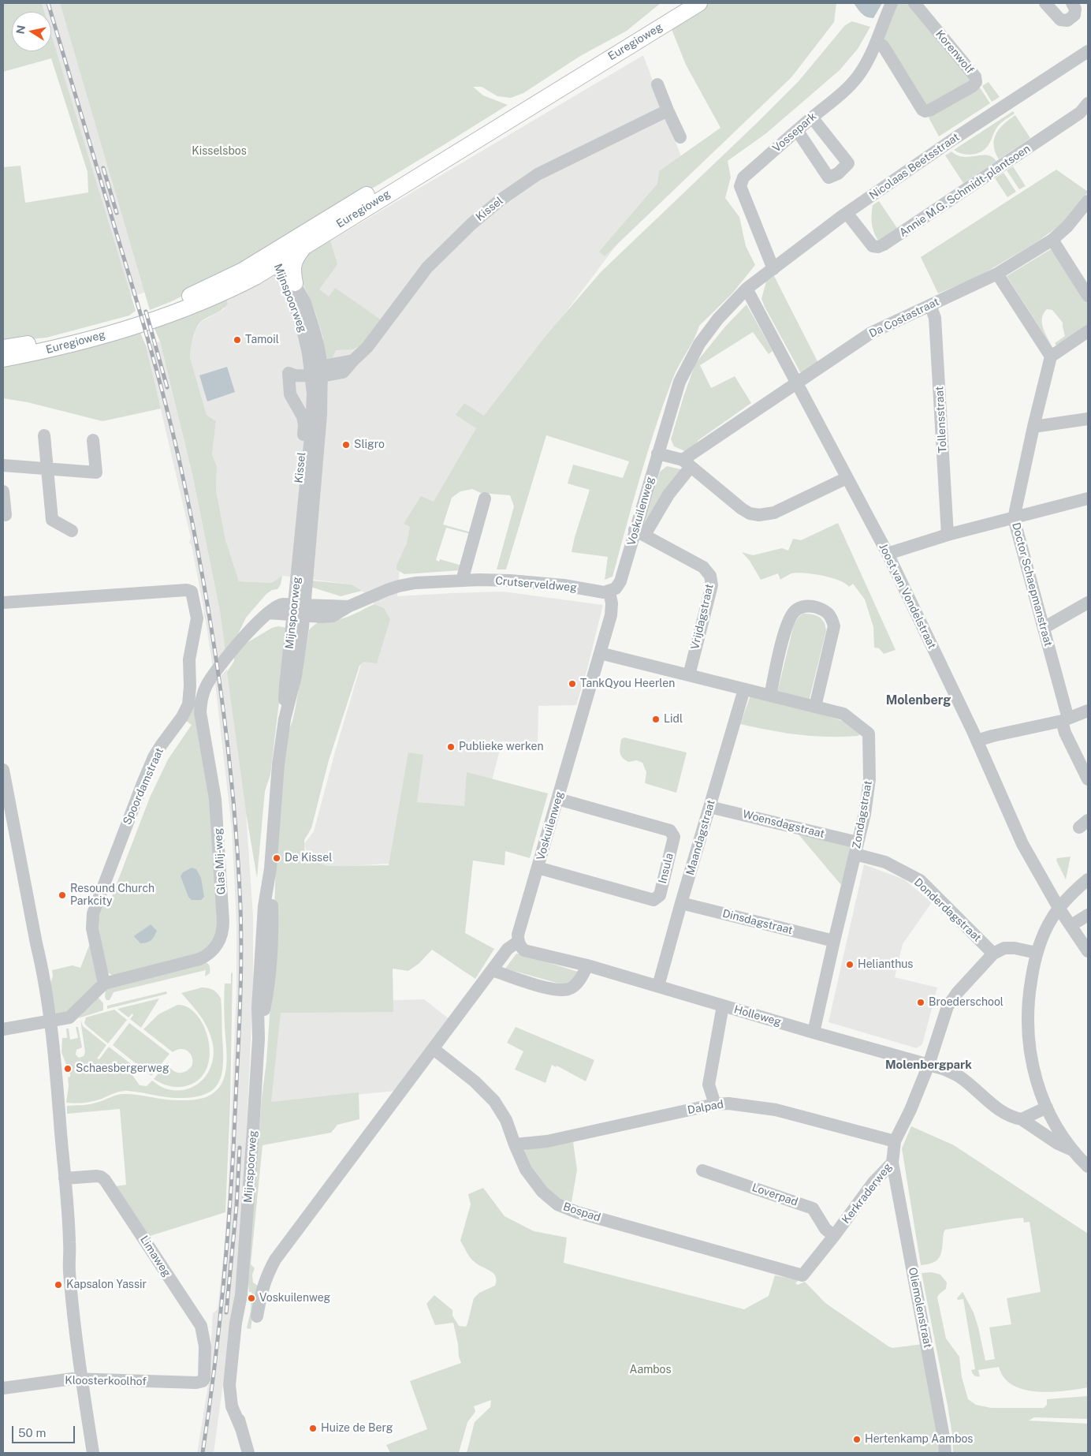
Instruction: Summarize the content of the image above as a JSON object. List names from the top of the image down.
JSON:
{
  "streets": {
    "main road": ["Euregioweg"],
    "street": [
      "Korenwolf",
      "Vossepark",
      "Nicolaas Beetsstraat",
      "Annie M.G. Schmidt-plantsoen",
      "Kissel",
      "Mijnspoorweg",
      "Da Costastraat",
      "Tollensstraat",
      "Voskuilenweg",
      "Crutserveldweg",
      "Doctor Schaepmanstraat",
      "Joost van Vondelstraat",
      "Vrijdagstraat",
      "Spoordamstraat",
      "Zondagstraat",
      "Woensdagstraat",
      "Maandagstraat",
      "Glas Mij-weg",
      "Insula",
      "Donderdagstraat",
      "Dinsdagstraat",
      "Holleweg",
      "Dalpad",
      "Kerkraderweg",
      "Loverpad",
      "Bospad",
      "Limaweg",
      "Oliemolenstraat",
      "Kloosterkoolhof"
    ]
  },
  "crossings": [
    ["Euregioweg", "Mijnspoorweg"],
    ["Korenwolf", "Vossepark"],
    ["Vossepark", "Nicolaas Beetsstraat"],
    ["Nicolaas Beetsstraat", "Annie M.G. Schmidt-plantsoen"],
    ["Nicolaas Beetsstraat", "Voskuilenweg"],
    ["Nicolaas Beetsstraat", "Joost van Vondelstraat"],
    ["Kissel", "Mijnspoorweg"],
    ["Mijnspoorweg", "Crutserveldweg"],
    ["Mijnspoorweg", "Glas Mij-weg"],
    ["Da Costastraat", "Tollensstraat"],
    ["Da Costastraat", "Voskuilenweg"],
    ["Da Costastraat", "Joost van Vondelstraat"],
    ["Voskuilenweg", "Crutserveldweg"],
    ["Voskuilenweg", "Joost van Vondelstraat"],
    ["Voskuilenweg", "Vrijdagstraat"],
    ["Voskuilenweg", "Zondagstraat"],
    ["Voskuilenweg", "Insula"],
    ["Voskuilenweg", "Holleweg"],
    ["Crutserveldweg", "Glas Mij-weg"],
    ["Vrijdagstraat", "Zondagstraat"],
    ["Spoordamstraat", "Glas Mij-weg"],
    ["Zondagstraat", "Woensdagstraat"],
    ["Zondagstraat", "Maandagstraat"],
    ["Zondagstraat", "Donderdagstraat"],
    ["Zondagstraat", "Dinsdagstraat"],
    ["Zondagstraat", "Holleweg"],
    ["Woensdagstraat", "Maandagstraat"],
    ["Woensdagstraat", "Donderdagstraat"],
    ["Maandagstraat", "Dinsdagstraat"],
    ["Maandagstraat", "Holleweg"],
    ["Donderdagstraat", "Kerkraderweg"],
    ["Holleweg", "Kerkraderweg"],
    ["Dalpad", "Kerkraderweg"],
    ["Dalpad", "Bospad"],
    ["Kerkraderweg", "Loverpad"],
    ["Kerkraderweg", "Bospad"],
    ["Kerkraderweg", "Oliemolenstraat"],
    ["Limaweg", "Kloosterkoolhof"]
  ],
  "districts": ["Molenberg", "Molenbergpark"],
  "parks": ["Kisselsbos", "Aambos"],
  "places": [
    "Tamoil",
    "Sligro",
    "TankQyou Heerlen",
    "Lidl",
    "Publieke werken",
    "De Kissel",
    "Resound Church Parkcity",
    "Helianthus",
    "Broederschool",
    "Schaesbergerweg",
    "Kapsalon Yassir",
    "Voskuilenweg",
    "Huize de Berg",
    "Hertenkamp Aambos"
  ],
  "scale_bar": "50 m",
  "north": "left"
}
